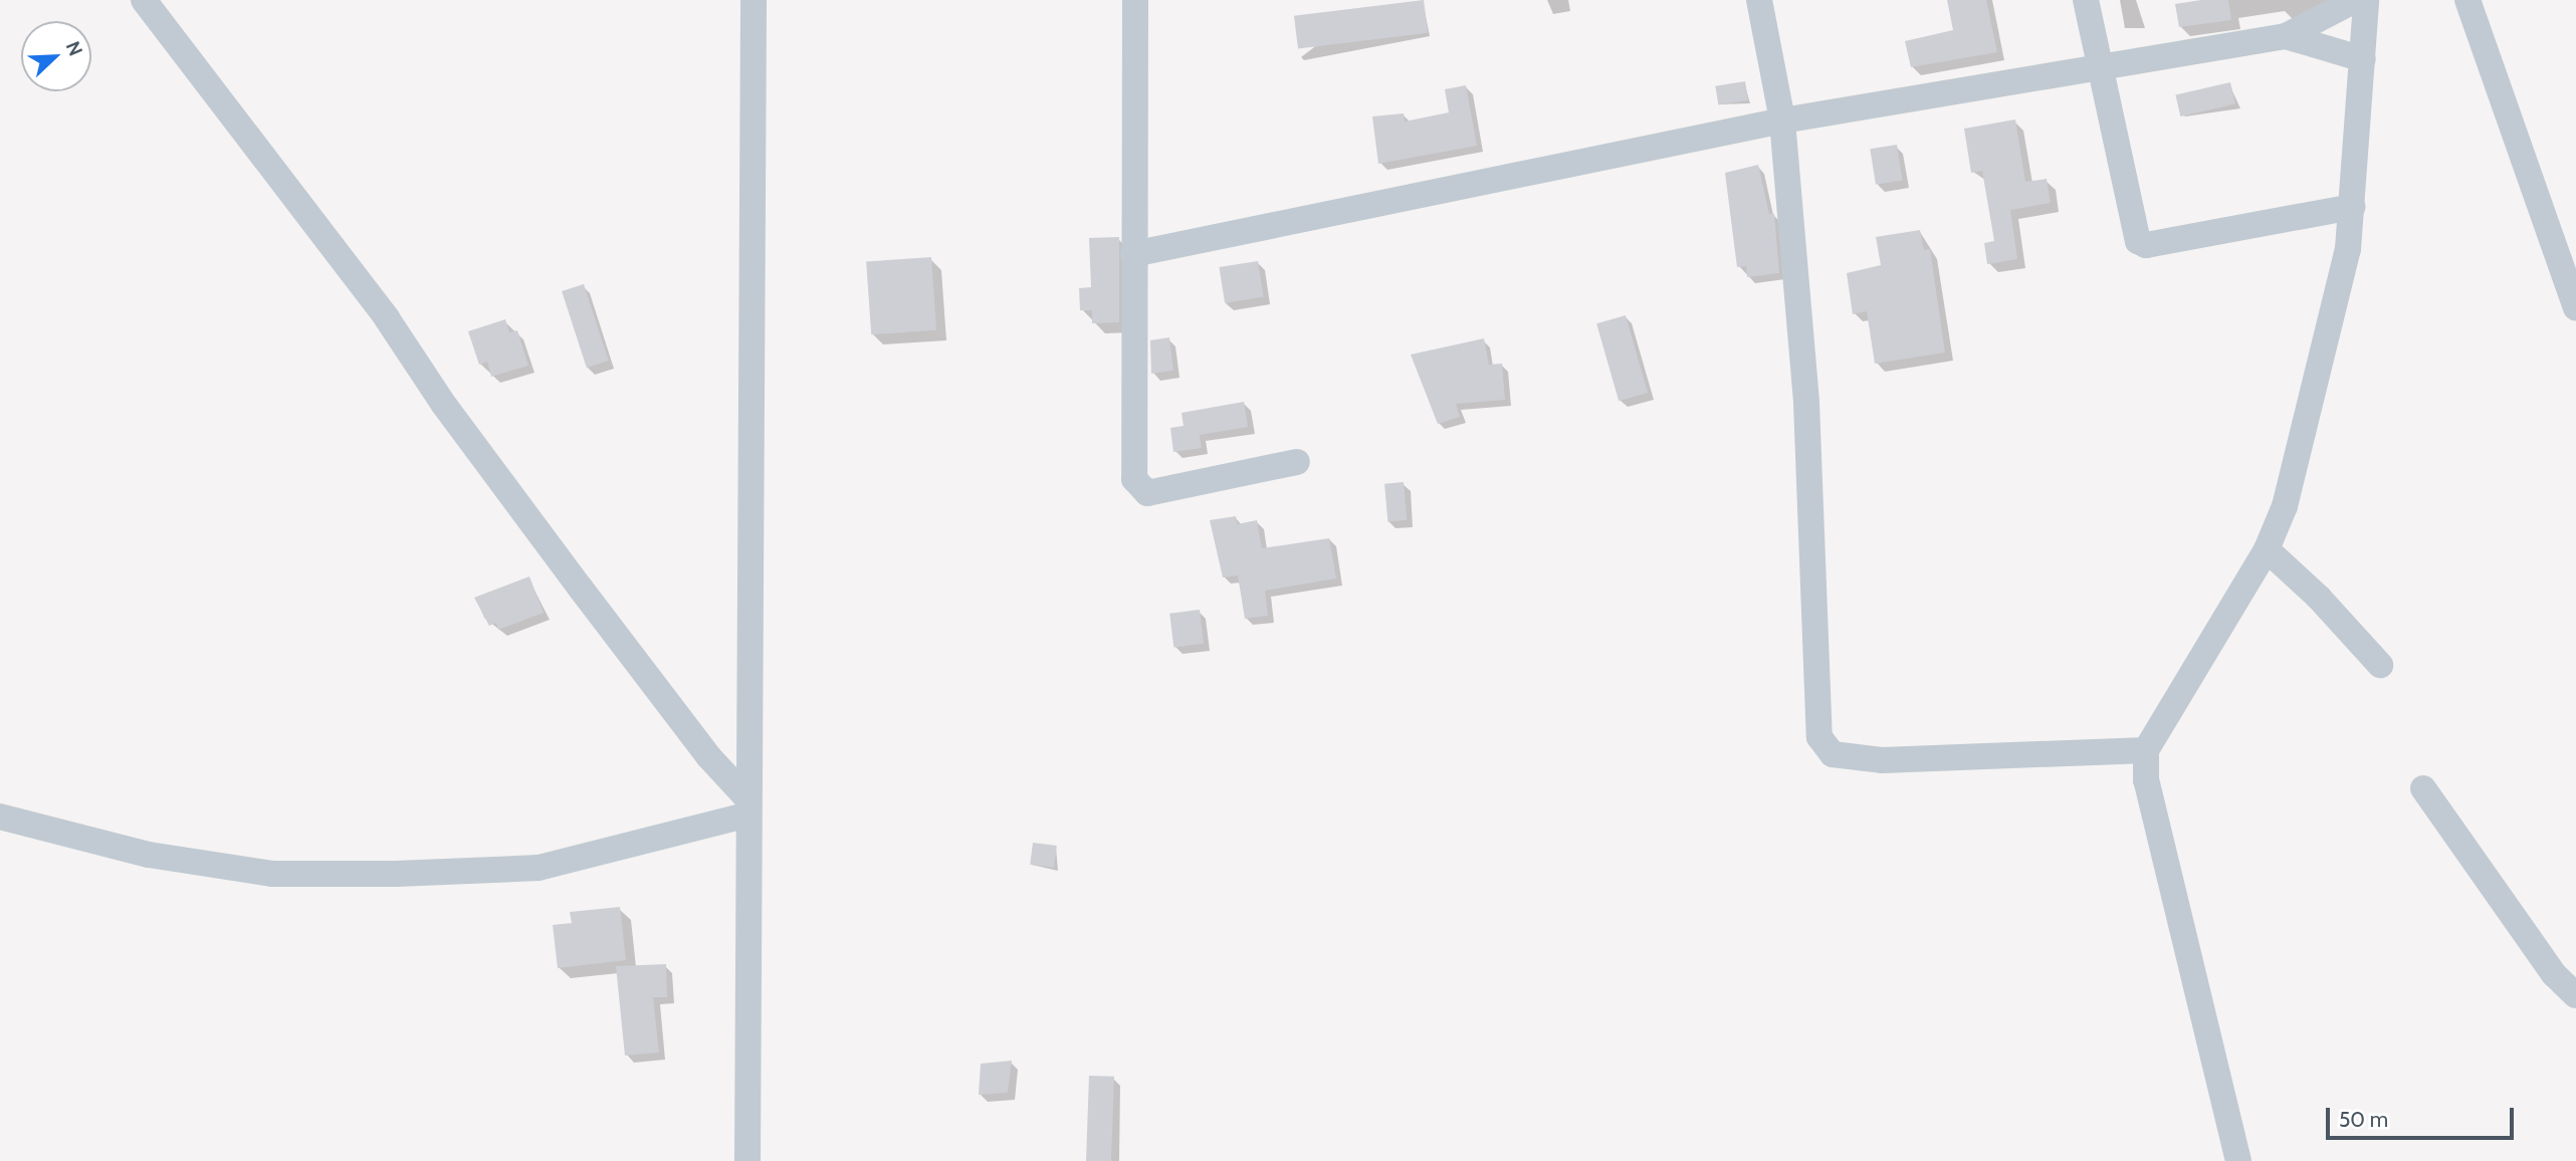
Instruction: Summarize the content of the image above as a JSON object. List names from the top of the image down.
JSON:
{
  "scale_bar": "50 m",
  "north": "top right"
}
